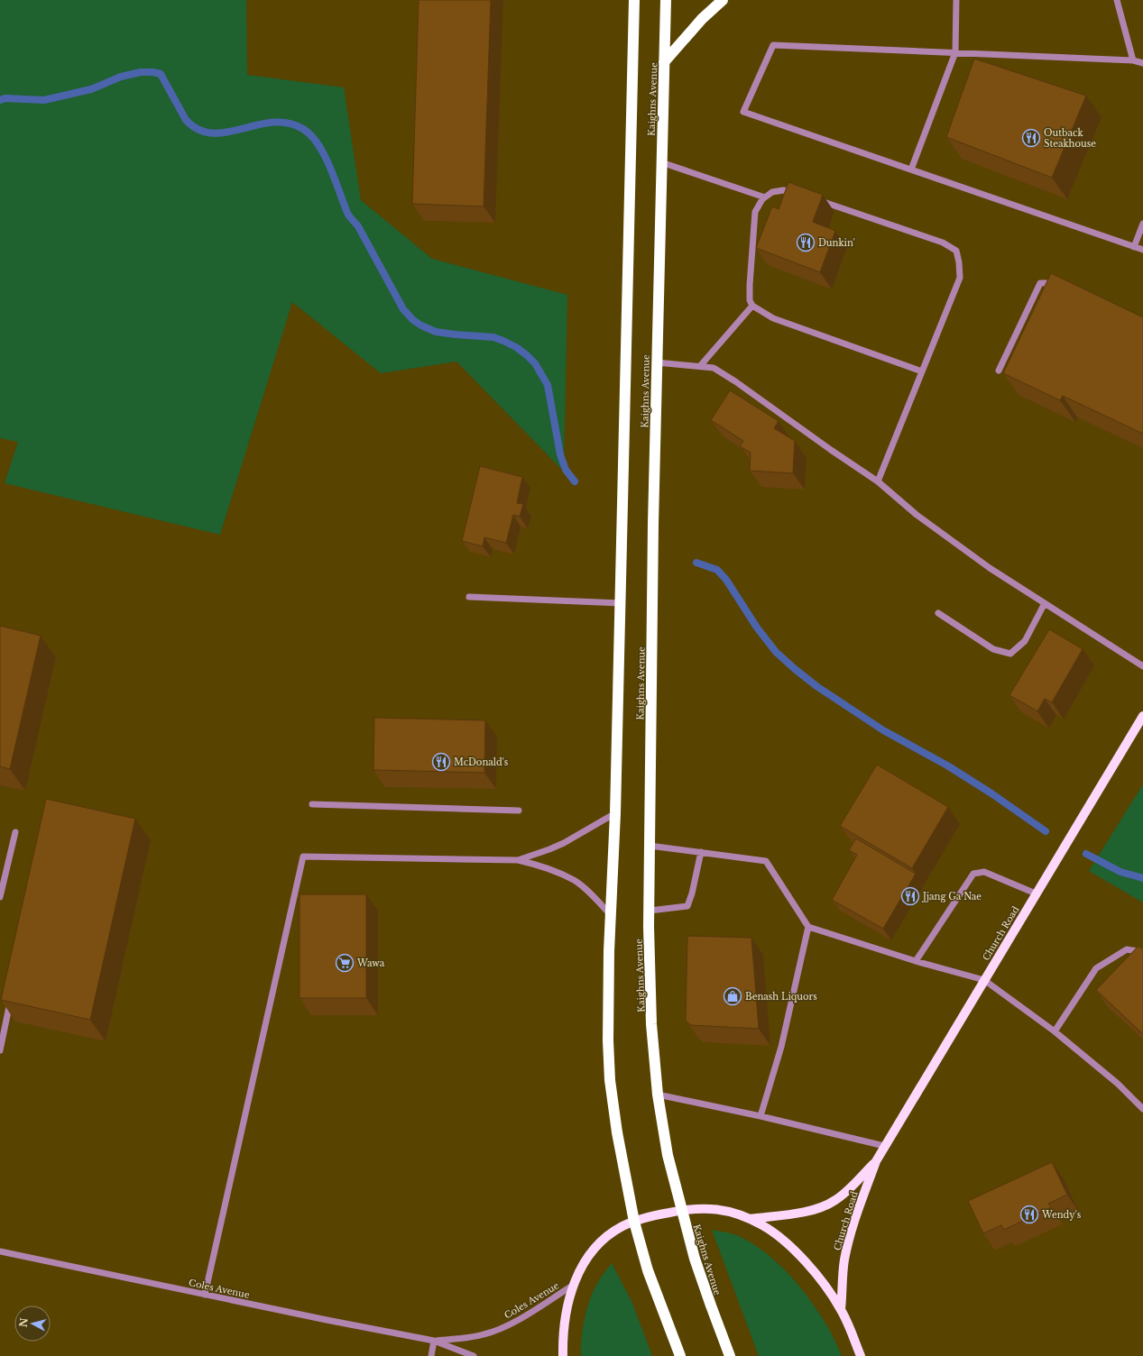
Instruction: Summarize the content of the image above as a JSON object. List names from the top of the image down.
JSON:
{
  "streets": {
    "highway": ["Kaighns Avenue"],
    "main road": ["Church Road"],
    "street": ["Coles Avenue"]
  },
  "crossings": [
    ["Kaighns Avenue", "Church Road"],
    ["Church Road", "Coles Avenue"]
  ],
  "places": {
    "restaurant": [
      "Outback Steakhouse",
      "Dunkin'",
      "McDonald's",
      "Jjang Ga Nae",
      "Wendy's"
    ],
    "supermarket": ["Wawa"],
    "shop": ["Benash Liquors"]
  },
  "north": "left"
}
